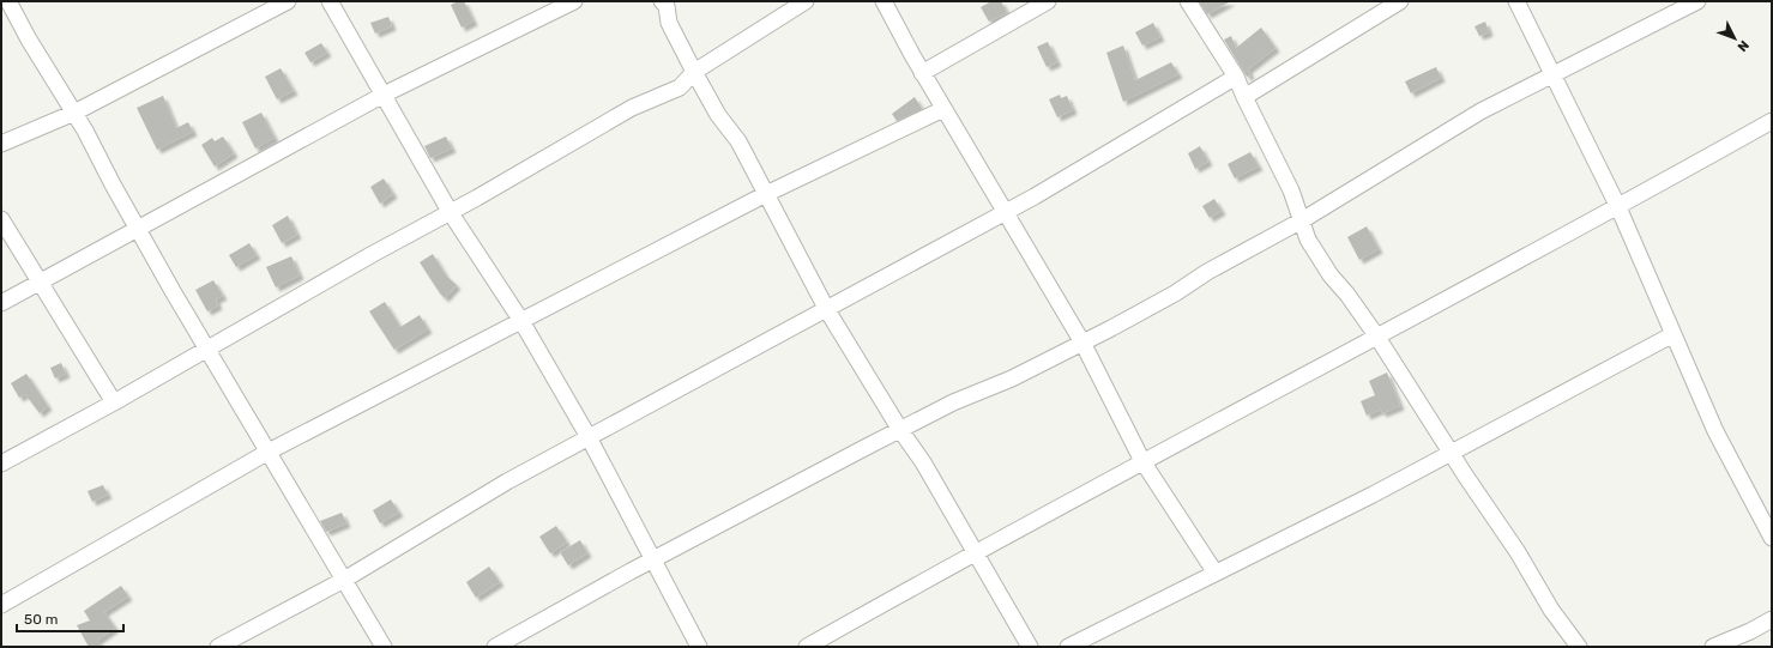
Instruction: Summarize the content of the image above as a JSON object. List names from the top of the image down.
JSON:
{
  "scale_bar": "50 m",
  "north": "bottom right"
}
